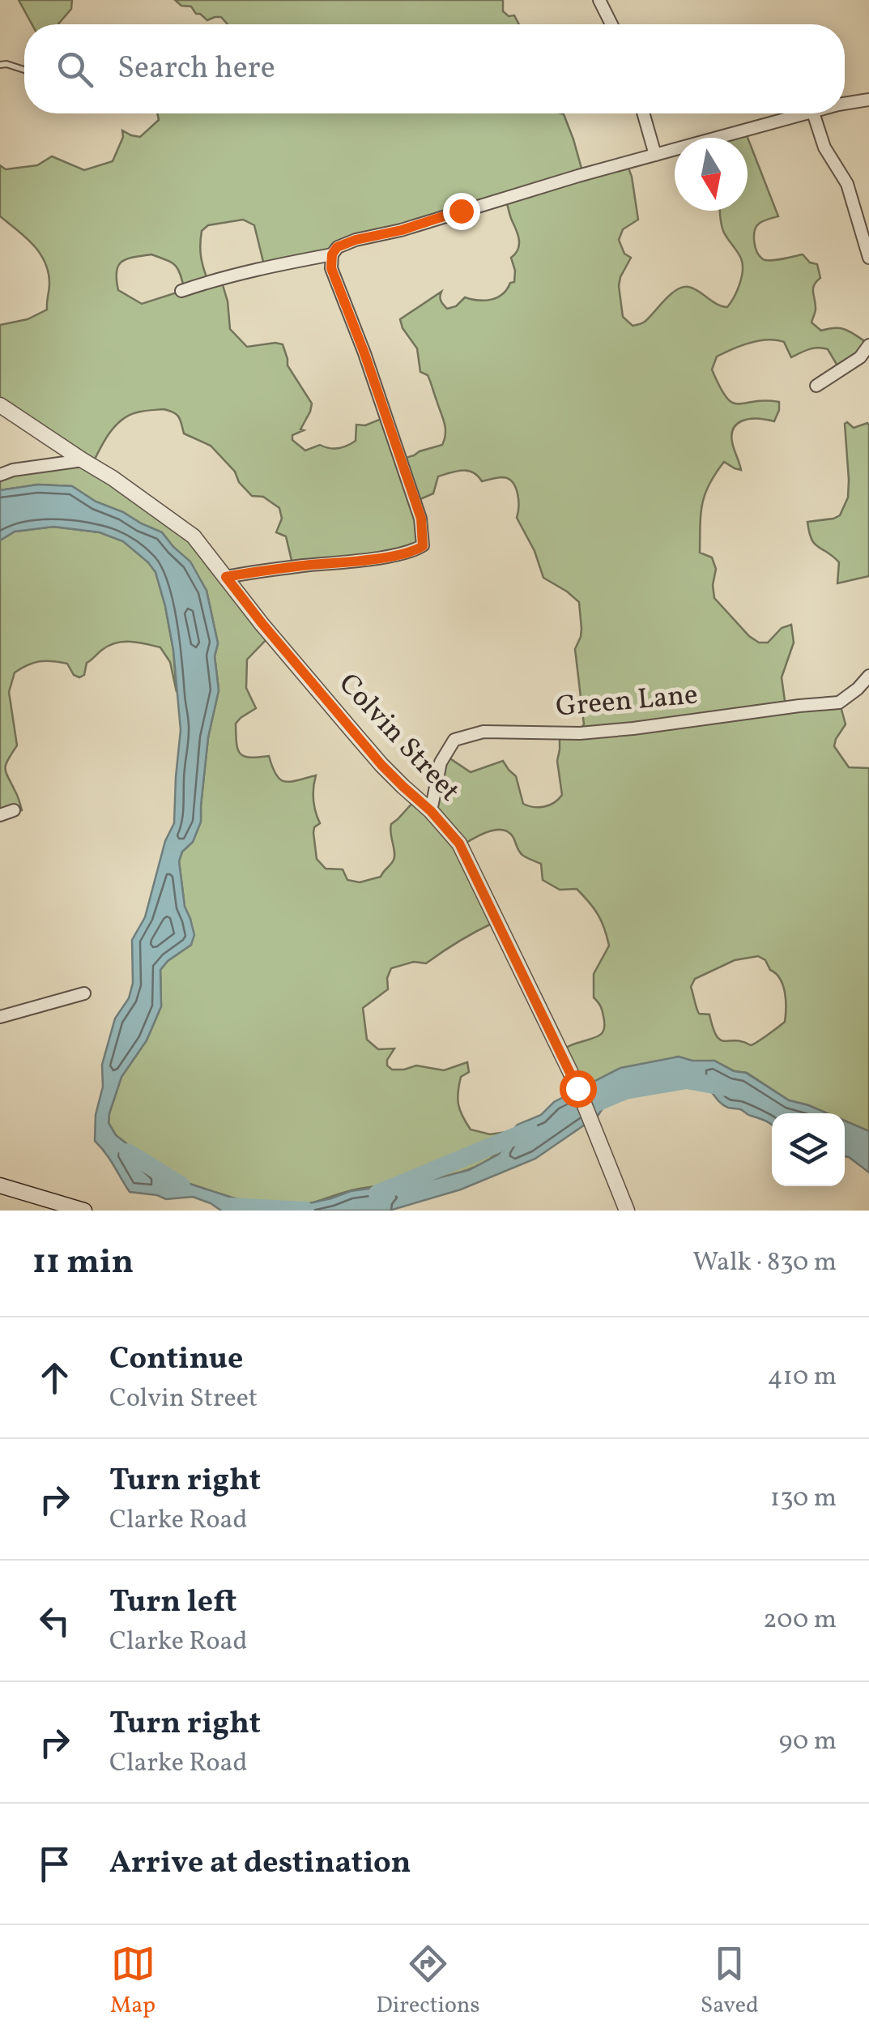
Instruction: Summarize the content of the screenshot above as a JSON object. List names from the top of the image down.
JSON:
{
  "streets": {
    "street": ["Green Lane", "Colvin Street"]
  },
  "crossings": [
    ["Green Lane", "Colvin Street"]
  ],
  "north": "bottom",
  "page": {
    "search": "Search here",
    "heading": ["11 min", "Walk · 830 m"],
    "list": [
      ["Continue", "Colvin Street", "410 m"],
      ["Turn right", "Clarke Road", "130 m"],
      ["Turn left", "Clarke Road", "200 m"],
      ["Turn right", "Clarke Road", "90 m"],
      "Arrive at destination"
    ],
    "nav": ["Map", "Directions", "Saved"]
  }
}
